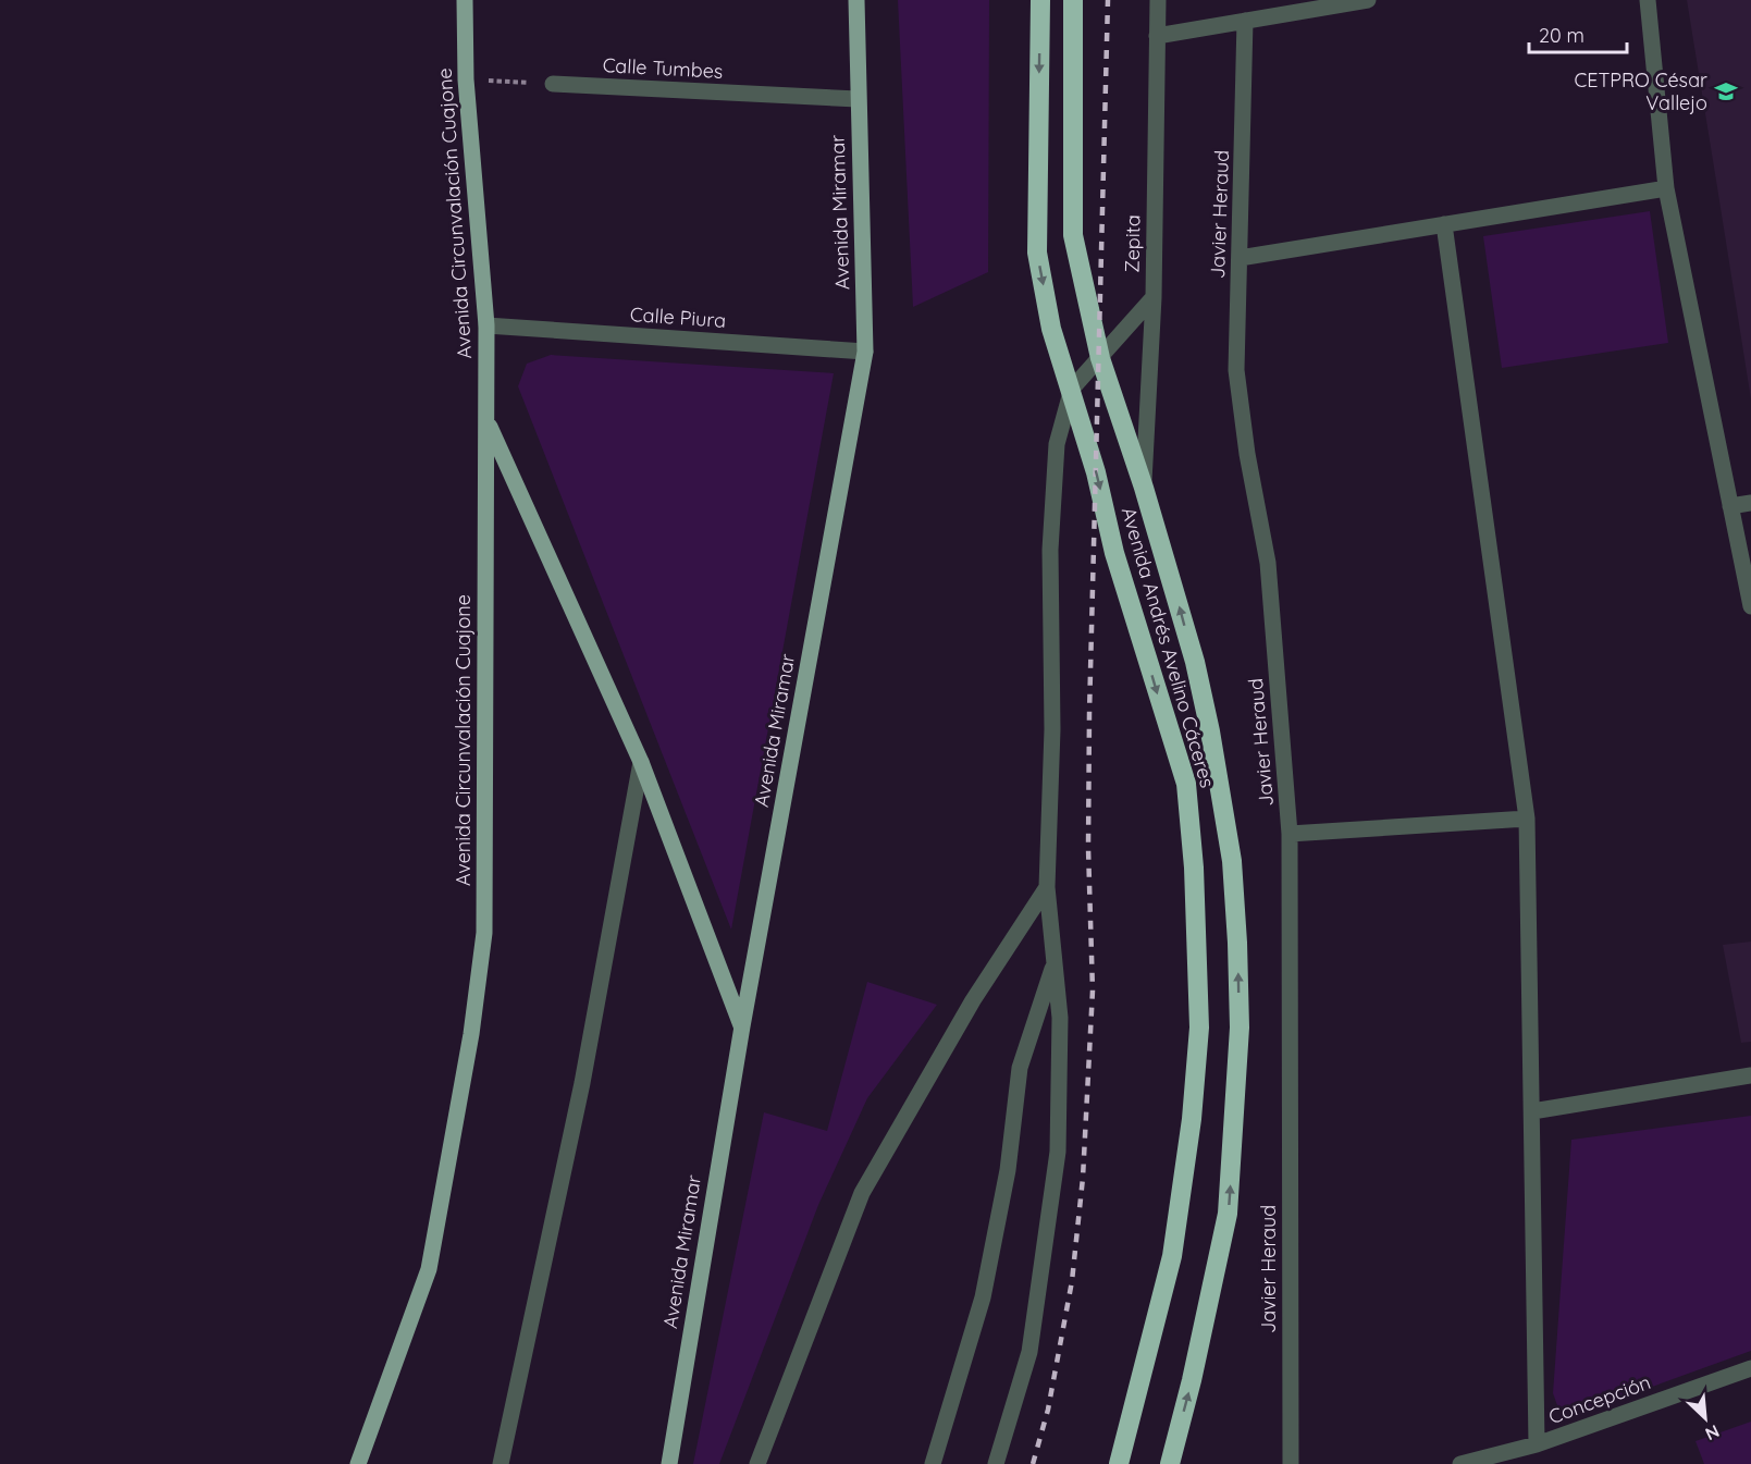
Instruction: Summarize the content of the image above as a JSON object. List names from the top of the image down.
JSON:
{
  "streets": {
    "highway": ["Avenida Andrés Avelino Cáceres"],
    "main road": ["Avenida Miramar", "Avenida Circunvalación Cuajone"],
    "street": [
      "Calle Tumbes",
      "Javier Heraud",
      "Zepita",
      "Calle Piura",
      "Concepción"
    ]
  },
  "crossings": [
    ["Calle Tumbes", "Avenida Miramar"],
    ["Avenida Miramar", "Calle Piura"],
    ["Avenida Circunvalación Cuajone", "Calle Piura"],
    ["Zepita", "Avenida Andrés Avelino Cáceres"]
  ],
  "places": {
    "school or university": ["CETPRO César Vallejo"]
  },
  "scale_bar": "20 m",
  "north": "bottom right"
}
